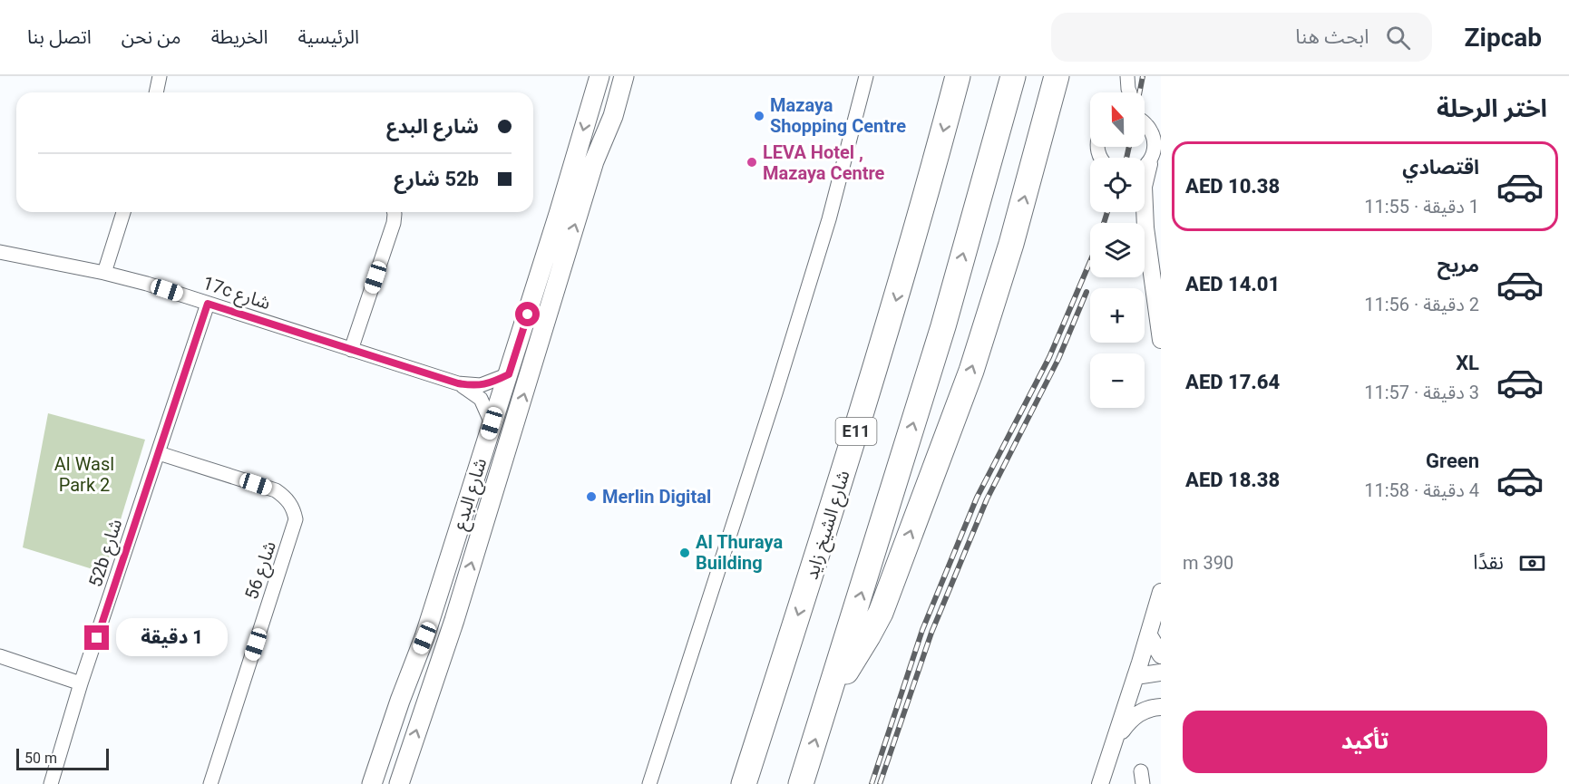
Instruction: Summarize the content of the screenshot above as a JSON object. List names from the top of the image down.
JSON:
{
  "streets": {
    "highway": ["E11", "شارع الشيخ زايد"],
    "main road": ["شارع البدع"],
    "street": ["17c شارع", "52b شارع", "شارع 56"]
  },
  "crossings": [
    ["17c شارع", "شارع البدع"],
    ["17c شارع", "52b شارع"],
    ["52b شارع", "شارع 56"]
  ],
  "parks": ["Al Wasl Park 2"],
  "places": [
    "Mazaya Shopping Centre",
    "LEVA Hotel , Mazaya Centre",
    "Merlin Digital",
    "Al Thuraya Building"
  ],
  "scale_bar": "50 m",
  "north": "top",
  "page": {
    "header": "Zipcab",
    "search": "ابحث هنا",
    "nav": [
      "الرئيسية",
      "الخريطة",
      "من نحن",
      "اتصل بنا"
    ],
    "heading": "اختر الرحلة",
    "map_buttons": ["+", "−"],
    "banner": ["شارع البدع", "52b شارع"],
    "list": [
      {
        "name": "اقتصادي",
        "note": "1 دقيقة · 11:55",
        "value": "AED 10.38"
      },
      {
        "name": "مريح",
        "note": "2 دقيقة · 11:56",
        "value": "AED 14.01"
      },
      {
        "name": "XL",
        "note": "3 دقيقة · 11:57",
        "value": "AED 17.64"
      },
      {
        "name": "Green",
        "note": "4 دقيقة · 11:58",
        "value": "AED 18.38"
      }
    ],
    "pay": ["نقدًا", "390 m"],
    "bubble": "1 دقيقة",
    "buttons": "تأكيد",
    "scale": "50 m"
  }
}
